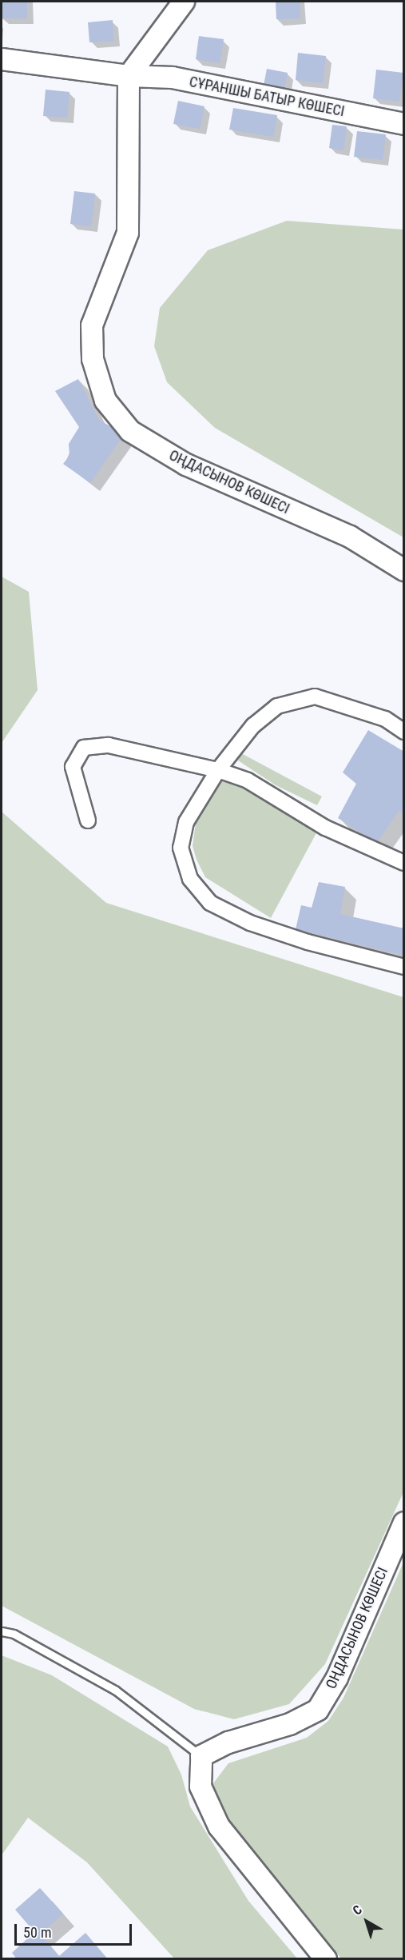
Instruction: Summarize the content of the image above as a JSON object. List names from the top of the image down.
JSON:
{
  "streets": {
    "street": ["СҰРАНШЫ БАТЫР КӨШЕСІ", "ОҢДАСЫНОВ КӨШЕСІ"]
  },
  "crossings": [
    ["СҰРАНШЫ БАТЫР КӨШЕСІ", "ОҢДАСЫНОВ КӨШЕСІ"]
  ],
  "scale_bar": "50 m",
  "north": "top left"
}
